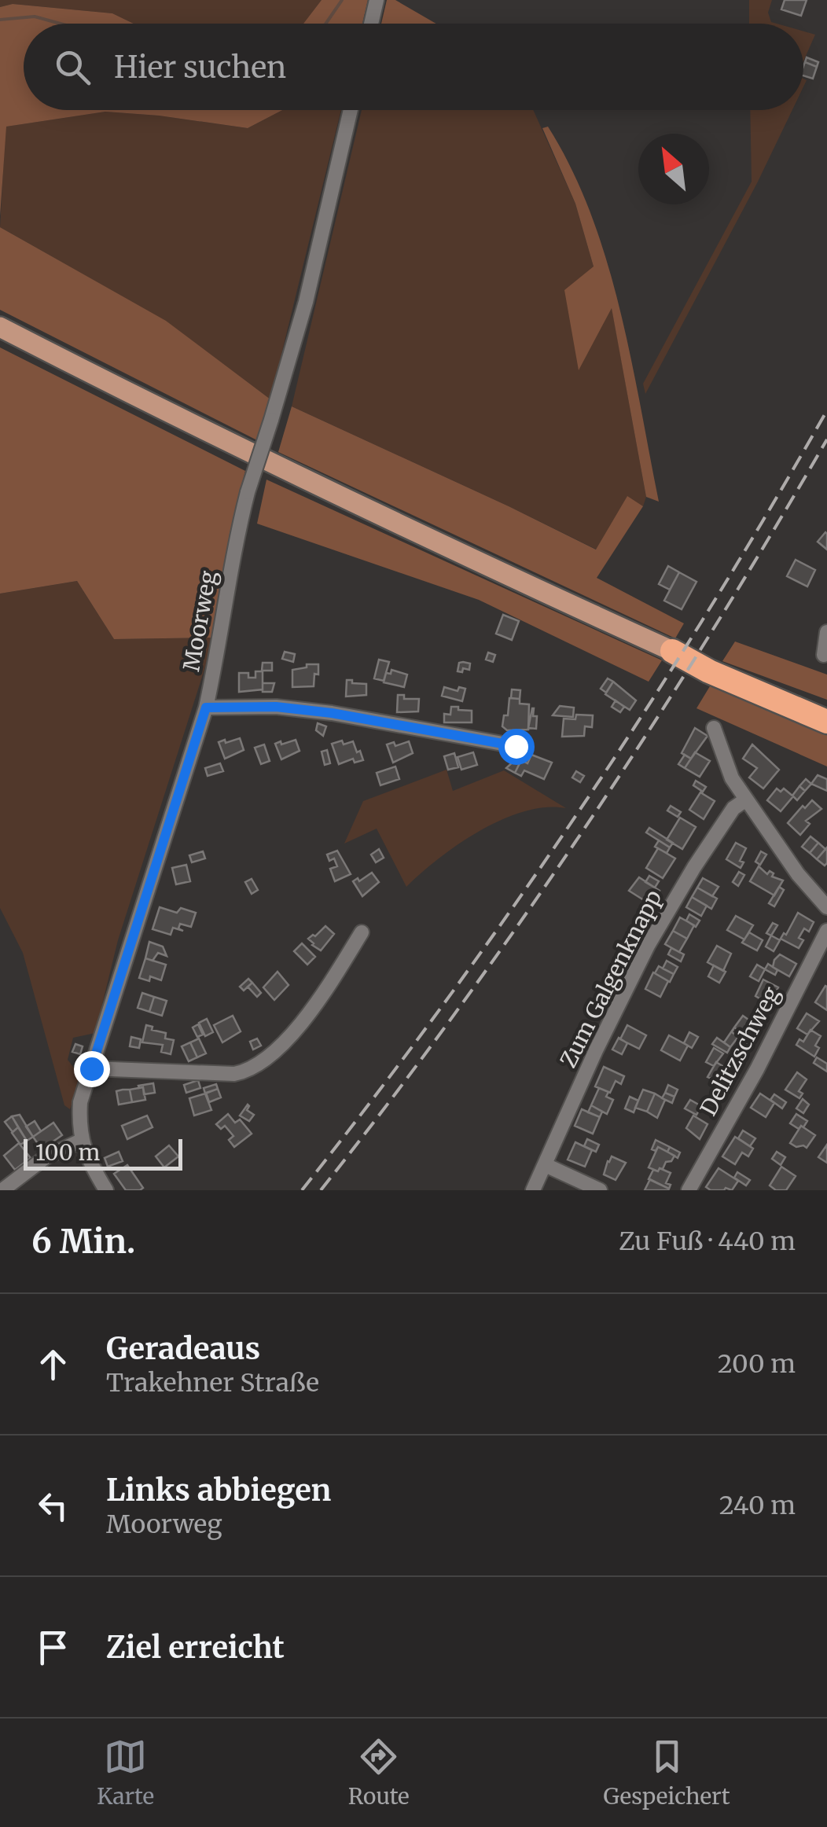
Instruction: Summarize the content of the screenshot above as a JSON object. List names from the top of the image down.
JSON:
{
  "streets": {
    "street": ["Moorweg", "Zum Galgenknapp", "Delitzschweg"]
  },
  "scale_bar": "100 m",
  "north": "top left",
  "page": {
    "search": "Hier suchen",
    "scale": "100 m",
    "heading": ["6 Min.", "Zu Fuß · 440 m"],
    "list": [
      ["Geradeaus", "Trakehner Straße", "200 m"],
      ["Links abbiegen", "Moorweg", "240 m"],
      "Ziel erreicht"
    ],
    "nav": ["Karte", "Route", "Gespeichert"]
  }
}
